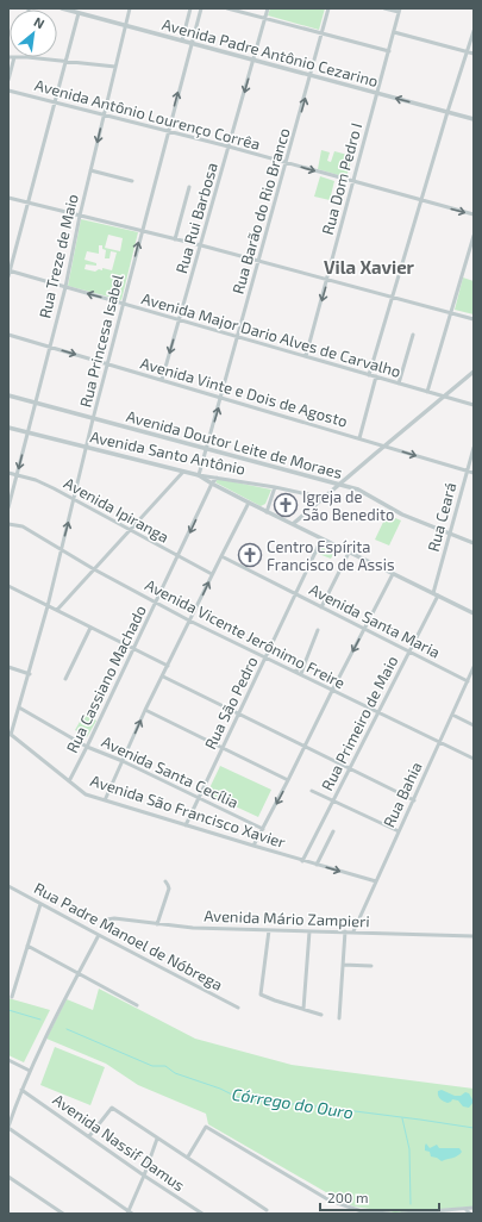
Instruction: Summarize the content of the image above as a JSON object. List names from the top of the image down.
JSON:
{
  "streets": {
    "street": [
      "Avenida Padre Antônio Cezarino",
      "Avenida Antônio Lourenço Corrêa",
      "Rua Dom Pedro I",
      "Rua Barão do Rio Branco",
      "Rua Rui Barbosa",
      "Rua Treze de Maio",
      "Avenida Major Dario Alves de Carvalho",
      "Rua Princesa Isabel",
      "Avenida Vinte e Dois de Agosto",
      "Avenida Doutor Leite de Moraes",
      "Avenida Santo Antônio",
      "Avenida Ipiranga",
      "Rua Ceará",
      "Avenida Santa Maria",
      "Avenida Vicente Jerônimo Freire",
      "Rua Cassiano Machado",
      "Rua São Pedro",
      "Rua Primeiro de Maio",
      "Avenida Santa Cecília",
      "Rua Bahia",
      "Avenida São Francisco Xavier",
      "Avenida Mário Zampieri",
      "Rua Padre Manoel de Nóbrega",
      "Avenida Nassif Damus"
    ]
  },
  "crossings": [
    ["Avenida Padre Antônio Cezarino", "Rua Dom Pedro I"],
    ["Avenida Padre Antônio Cezarino", "Rua Barão do Rio Branco"],
    ["Avenida Padre Antônio Cezarino", "Rua Rui Barbosa"],
    ["Avenida Padre Antônio Cezarino", "Rua Treze de Maio"],
    ["Avenida Padre Antônio Cezarino", "Rua Princesa Isabel"],
    ["Avenida Antônio Lourenço Corrêa", "Rua Dom Pedro I"],
    ["Avenida Antônio Lourenço Corrêa", "Rua Barão do Rio Branco"],
    ["Avenida Antônio Lourenço Corrêa", "Rua Rui Barbosa"],
    ["Avenida Antônio Lourenço Corrêa", "Rua Treze de Maio"],
    ["Avenida Antônio Lourenço Corrêa", "Rua Princesa Isabel"],
    ["Rua Dom Pedro I", "Avenida Major Dario Alves de Carvalho"],
    ["Rua Barão do Rio Branco", "Avenida Major Dario Alves de Carvalho"],
    ["Rua Barão do Rio Branco", "Avenida Vinte e Dois de Agosto"],
    ["Rua Barão do Rio Branco", "Avenida Doutor Leite de Moraes"],
    ["Rua Barão do Rio Branco", "Avenida Santo Antônio"],
    ["Rua Rui Barbosa", "Avenida Major Dario Alves de Carvalho"],
    ["Rua Rui Barbosa", "Avenida Vinte e Dois de Agosto"],
    ["Rua Treze de Maio", "Avenida Major Dario Alves de Carvalho"],
    ["Rua Treze de Maio", "Avenida Vinte e Dois de Agosto"],
    ["Rua Treze de Maio", "Avenida Doutor Leite de Moraes"],
    ["Rua Treze de Maio", "Avenida Santo Antônio"],
    ["Rua Treze de Maio", "Avenida Ipiranga"],
    ["Avenida Major Dario Alves de Carvalho", "Rua Princesa Isabel"],
    ["Rua Princesa Isabel", "Avenida Vinte e Dois de Agosto"],
    ["Rua Princesa Isabel", "Avenida Doutor Leite de Moraes"],
    ["Rua Princesa Isabel", "Avenida Santo Antônio"],
    ["Rua Princesa Isabel", "Avenida Ipiranga"],
    ["Rua Princesa Isabel", "Avenida Vicente Jerônimo Freire"],
    ["Rua Princesa Isabel", "Avenida Santa Cecília"],
    ["Rua Princesa Isabel", "Avenida São Francisco Xavier"],
    ["Avenida Vinte e Dois de Agosto", "Rua Ceará"],
    ["Avenida Doutor Leite de Moraes", "Rua Ceará"],
    ["Avenida Santo Antônio", "Rua Cassiano Machado"],
    ["Avenida Ipiranga", "Rua Cassiano Machado"],
    ["Rua Ceará", "Rua Primeiro de Maio"],
    ["Avenida Santa Maria", "Rua São Pedro"],
    ["Avenida Santa Maria", "Rua Primeiro de Maio"],
    ["Avenida Santa Maria", "Rua Bahia"],
    ["Avenida Vicente Jerônimo Freire", "Rua Cassiano Machado"],
    ["Avenida Vicente Jerônimo Freire", "Rua São Pedro"],
    ["Avenida Vicente Jerônimo Freire", "Rua Primeiro de Maio"],
    ["Avenida Vicente Jerônimo Freire", "Rua Bahia"],
    ["Rua Cassiano Machado", "Avenida Santa Cecília"],
    ["Rua Cassiano Machado", "Avenida São Francisco Xavier"],
    ["Rua São Pedro", "Avenida Santa Cecília"],
    ["Rua São Pedro", "Avenida São Francisco Xavier"],
    ["Rua Primeiro de Maio", "Avenida São Francisco Xavier"],
    ["Rua Bahia", "Avenida São Francisco Xavier"],
    ["Rua Bahia", "Avenida Mário Zampieri"]
  ],
  "one_way": ["Rua Rui Barbosa"],
  "districts": ["Vila Xavier"],
  "water": ["Córrego do Ouro"],
  "places": {
    "church": ["Igreja de São Benedito", "Centro Espírita Francisco de Assis"]
  },
  "scale_bar": "200 m",
  "north": "top right"
}
